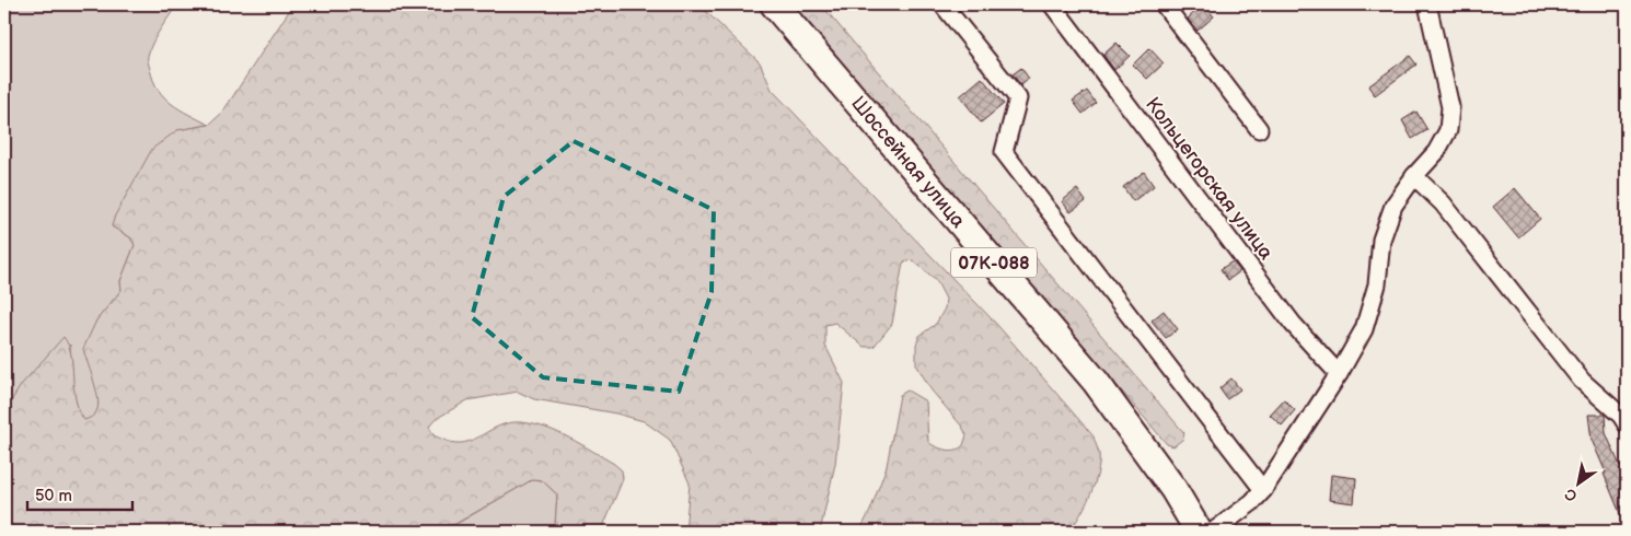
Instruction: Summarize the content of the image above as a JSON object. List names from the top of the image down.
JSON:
{
  "streets": {
    "main road": ["Шоссейная улица", "07К-088"],
    "street": ["Кольцегорская улица"]
  },
  "scale_bar": "50 m",
  "north": "bottom left"
}
